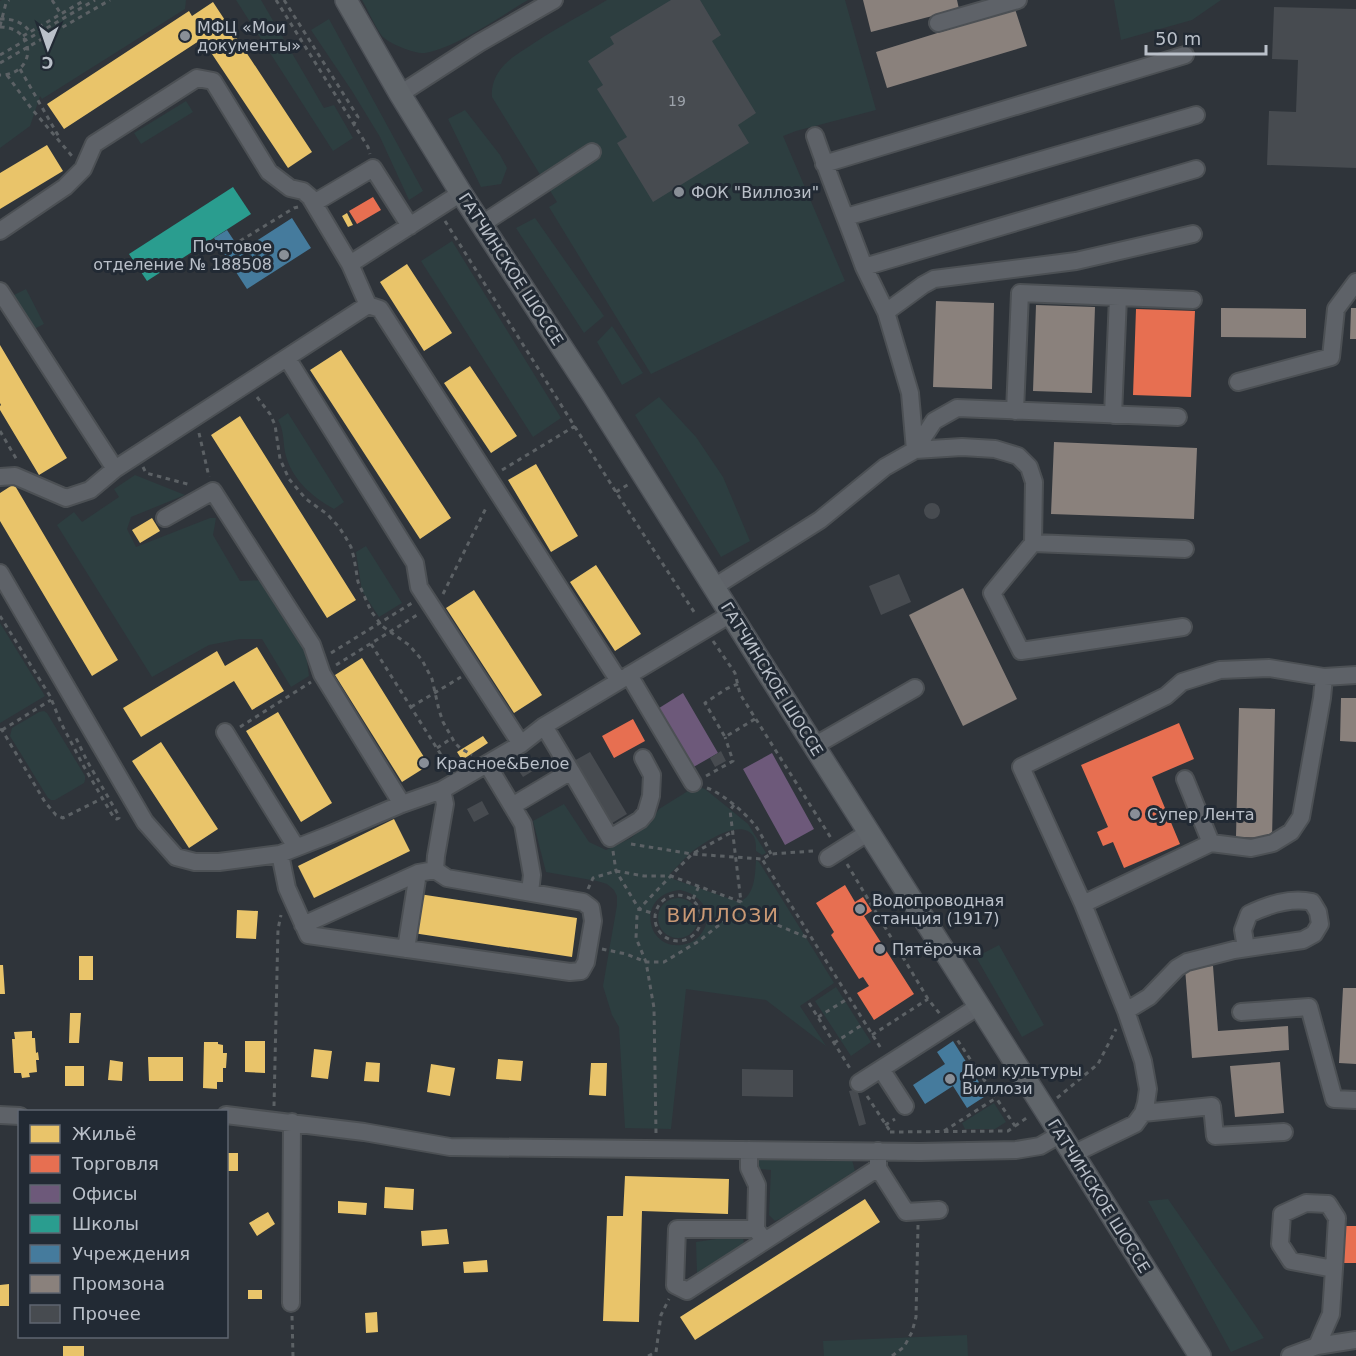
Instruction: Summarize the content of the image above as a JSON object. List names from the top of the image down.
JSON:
{
  "streets": {
    "main road": ["ГАТЧИНСКОЕ ШОССЕ"]
  },
  "districts": ["ВИЛЛОЗИ"],
  "places": [
    "МФЦ «Мои документы»",
    "ФОК \"Виллози\"",
    "Почтовое отделение № 188508",
    "Красное&Белое",
    "Супер Лента",
    "Водопроводная станция (1917)",
    "Пятёрочка",
    "Дом культуры Виллози"
  ],
  "house_numbers": ["19"],
  "legend": [
    "Жильё",
    "Торговля",
    "Офисы",
    "Школы",
    "Учреждения",
    "Промзона",
    "Прочее"
  ],
  "scale_bar": "50 m",
  "north": "bottom"
}
